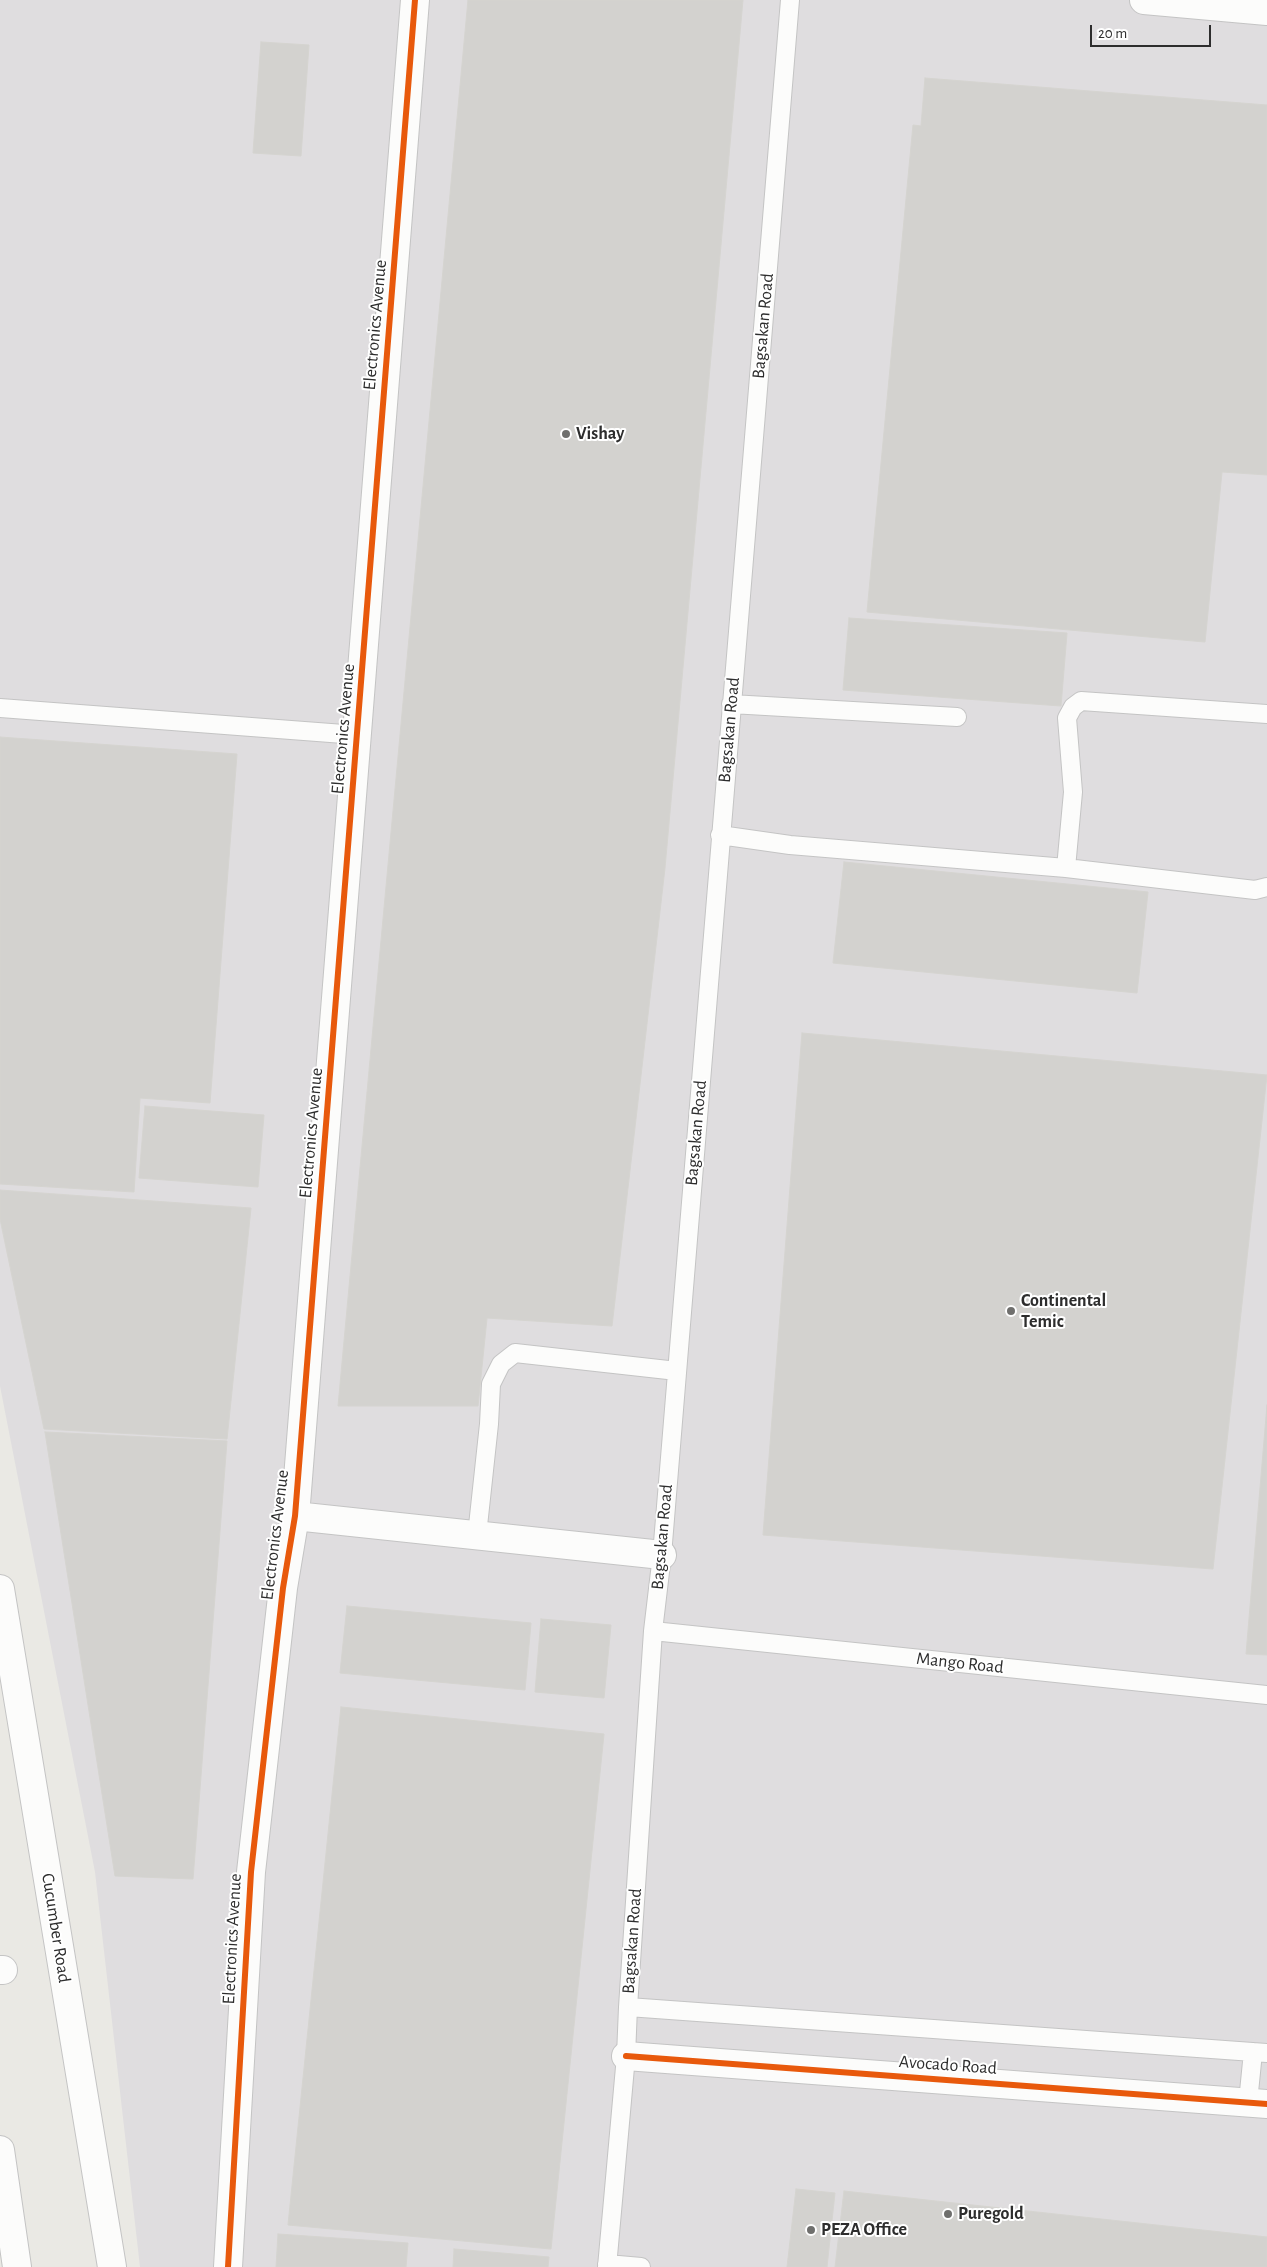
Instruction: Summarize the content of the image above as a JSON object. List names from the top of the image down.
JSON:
{
  "streets": {
    "street": ["Electronics Avenue", "Cucumber Road", "Avocado Road"],
    "lane": ["Bagsakan Road", "Mango Road"]
  },
  "crossings": [
    ["Bagsakan Road", "Mango Road"],
    ["Bagsakan Road", "Avocado Road"]
  ],
  "places": [
    "Vishay",
    "Continental Temic",
    "Puregold",
    "PEZA Office"
  ],
  "scale_bar": "20 m"
}
